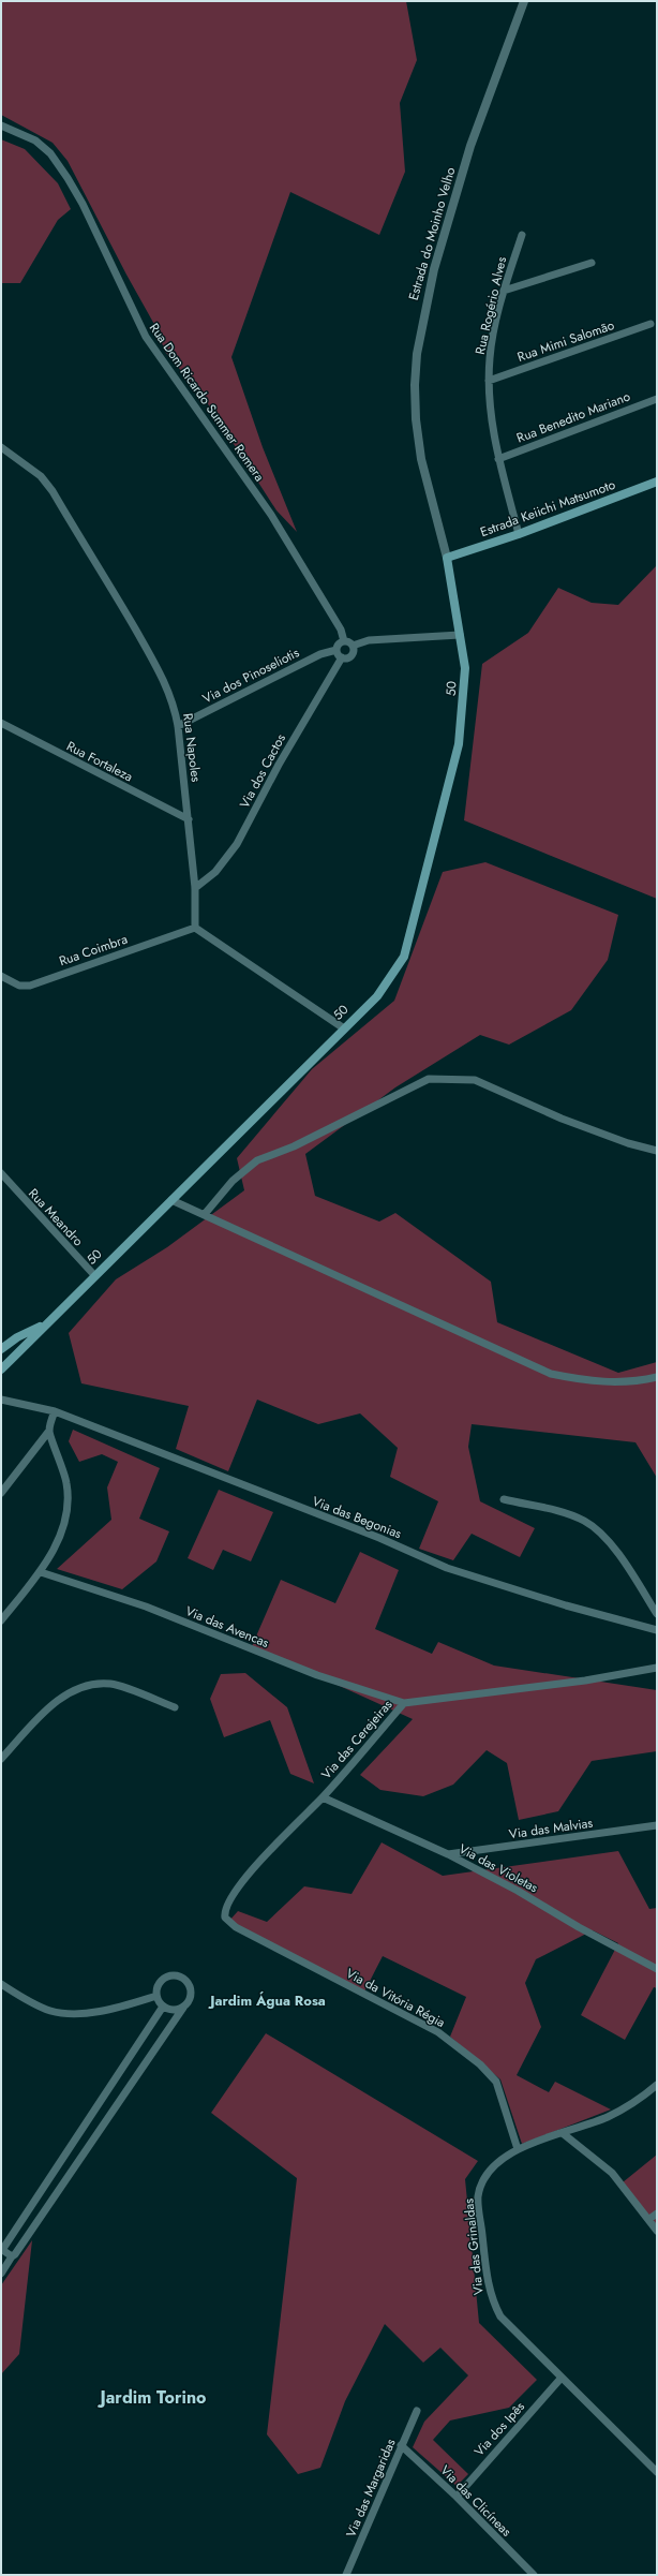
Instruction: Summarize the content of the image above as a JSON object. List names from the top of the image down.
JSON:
{
  "streets": {
    "main road": ["Estrada Keiichi Matsumoto", "50"],
    "street": [
      "Estrada do Moinho Velho",
      "Rua Rogério Alves",
      "Rua Mimi Salomão",
      "Rua Dom Ricardo Summer Romera",
      "Rua Benedito Mariano",
      "Via dos Pinoseliotis",
      "Rua Napoles",
      "Rua Fortaleza",
      "Via dos Cactos",
      "Rua Coimbra",
      "Rua Meandro",
      "Via das Begonias",
      "Via das Avencas",
      "Via das Cerejeiras",
      "Via das Malvias",
      "Via das Violetas",
      "Via da Vitória Régia",
      "Via das Grinaldas",
      "Via dos Ipês",
      "Via das Margaridas",
      "Via das Clicíneas"
    ]
  },
  "crossings": [
    ["Estrada do Moinho Velho", "Estrada Keiichi Matsumoto"],
    ["Estrada do Moinho Velho", "50"],
    ["Rua Rogério Alves", "Rua Mimi Salomão"],
    ["Rua Rogério Alves", "Rua Benedito Mariano"],
    ["Rua Rogério Alves", "Estrada Keiichi Matsumoto"],
    ["Rua Dom Ricardo Summer Romera", "Via dos Pinoseliotis"],
    ["Rua Dom Ricardo Summer Romera", "Via dos Cactos"],
    ["Estrada Keiichi Matsumoto", "50"],
    ["Via dos Pinoseliotis", "Rua Napoles"],
    ["Via dos Pinoseliotis", "Via dos Cactos"],
    ["50", "Rua Meandro"],
    ["Rua Napoles", "Rua Fortaleza"],
    ["Rua Napoles", "Via dos Cactos"],
    ["Rua Napoles", "Rua Coimbra"],
    ["Via das Avencas", "Via das Cerejeiras"],
    ["Via das Cerejeiras", "Via das Violetas"],
    ["Via das Cerejeiras", "Via da Vitória Régia"],
    ["Via das Malvias", "Via das Violetas"],
    ["Via da Vitória Régia", "Via das Grinaldas"],
    ["Via das Grinaldas", "Via dos Ipês"],
    ["Via dos Ipês", "Via das Clicíneas"],
    ["Via das Margaridas", "Via das Clicíneas"]
  ],
  "districts": ["Jardim Água Rosa", "Jardim Torino"]
}
